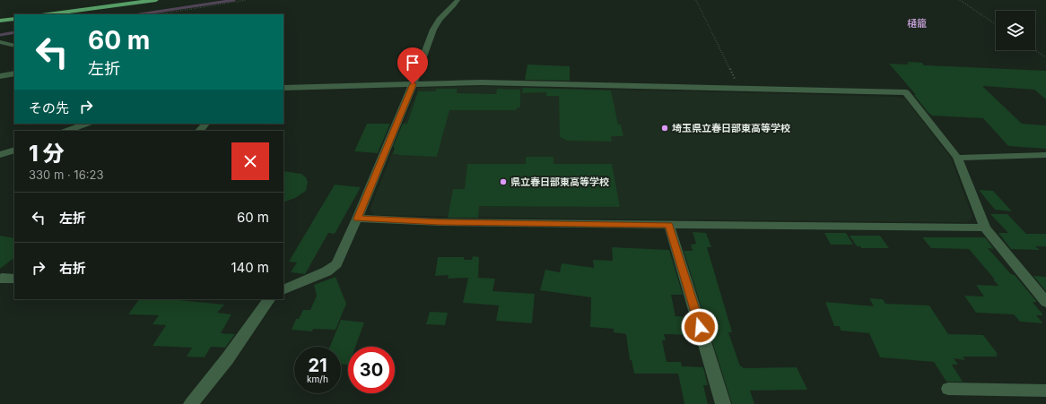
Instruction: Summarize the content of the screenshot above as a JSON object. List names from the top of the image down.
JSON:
{
  "districts": ["樋籠"],
  "places": ["埼玉県立春日部東高等学校", "県立春日部東高等学校"],
  "page": {
    "turn": ["60 m", "左折"],
    "then": "その先",
    "heading": ["1 分", "330 m · 16:23"],
    "list": [
      {
        "name": "左折",
        "value": "60 m"
      },
      {
        "name": "右折",
        "value": "140 m"
      }
    ],
    "speed": "21 km/h",
    "limit": "30"
  }
}
